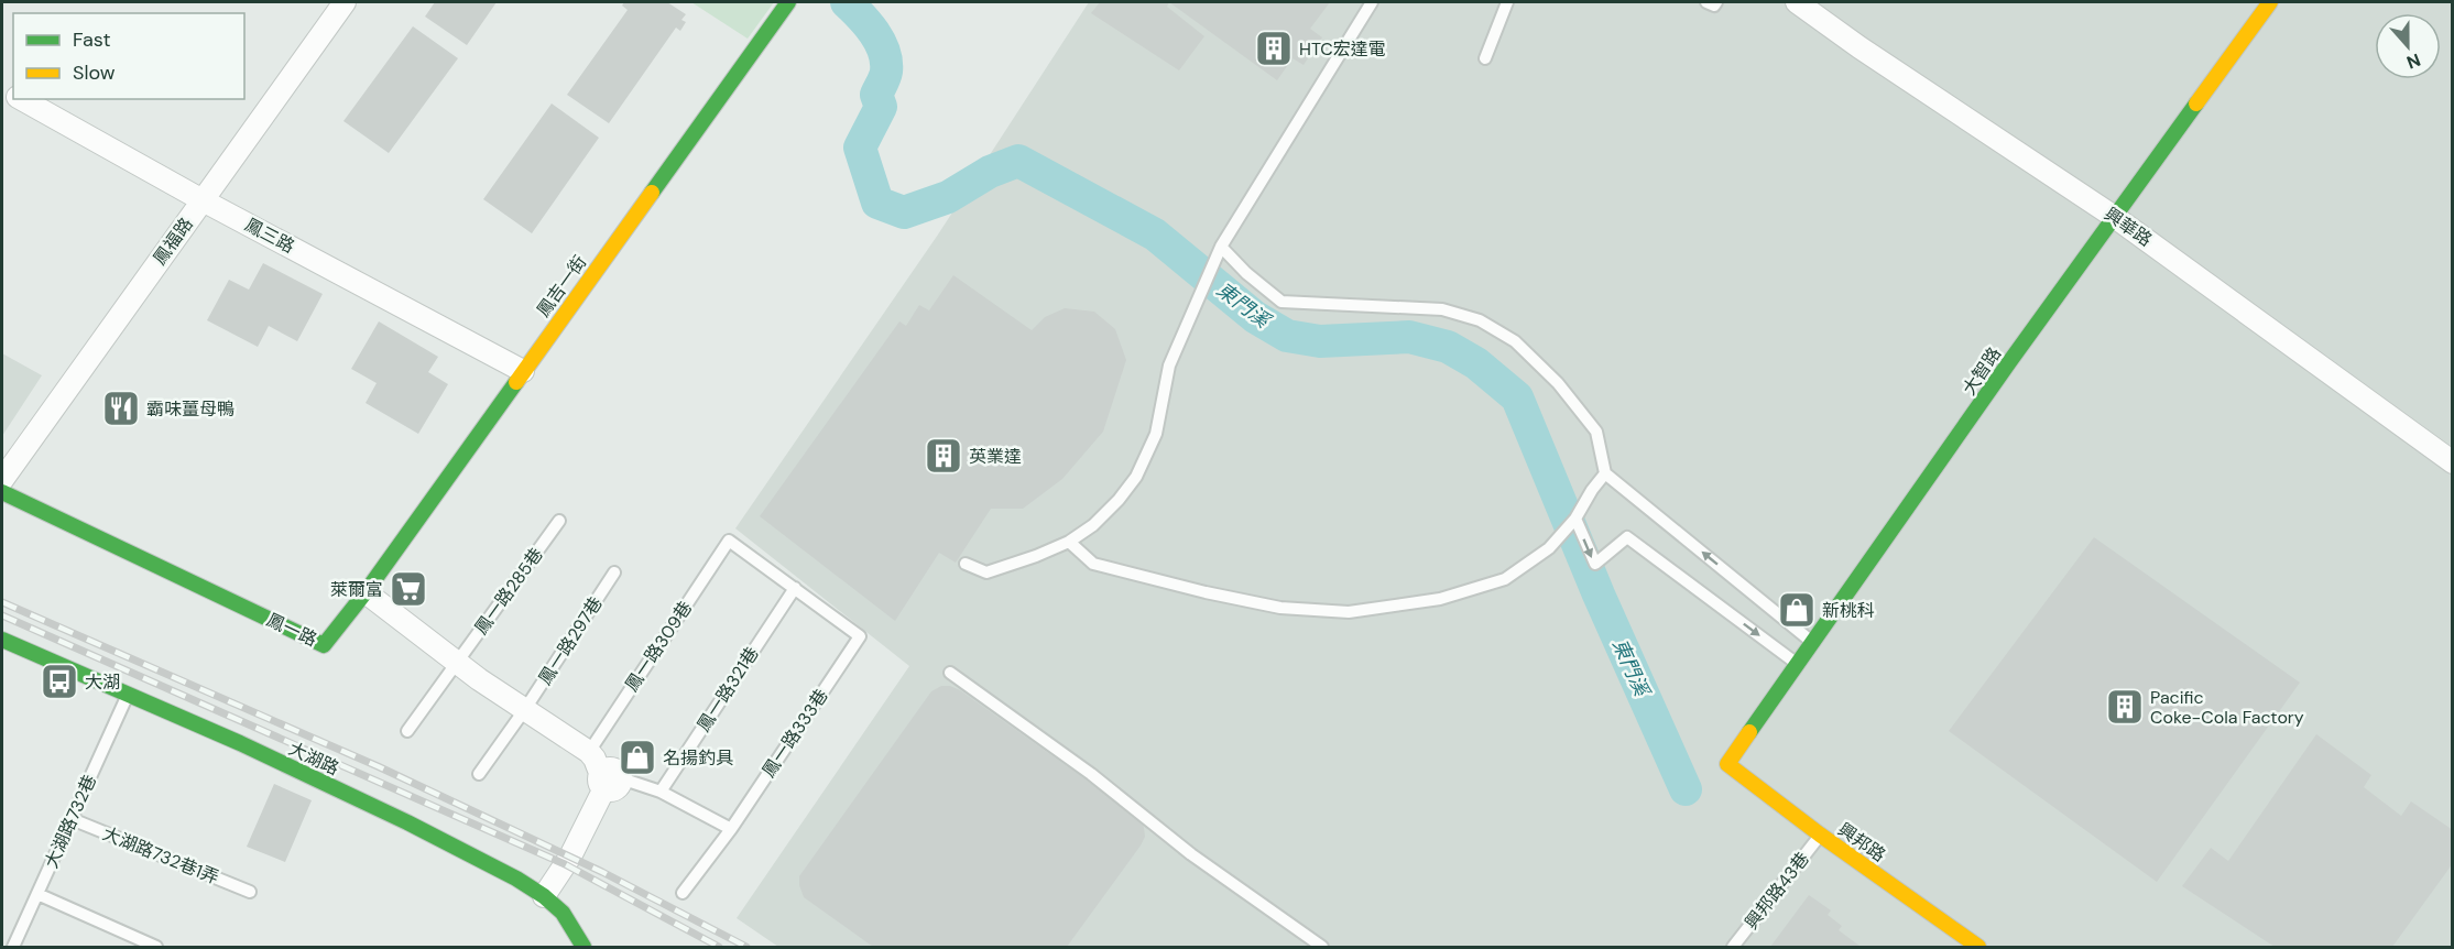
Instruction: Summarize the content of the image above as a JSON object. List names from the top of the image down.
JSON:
{
  "streets": {
    "street": [
      "興華路",
      "鳳三路",
      "鳳福路",
      "鳳吉一街",
      "大智路",
      "鳳一路",
      "大湖路",
      "興邦路"
    ],
    "lane": [
      "鳳一路285巷",
      "鳳一路297巷",
      "鳳一路309巷",
      "鳳一路321巷",
      "鳳一路333巷",
      "大湖路732巷",
      "大湖路732巷1弄",
      "興邦路43巷"
    ]
  },
  "crossings": [
    ["興華路", "大智路"],
    ["鳳三路", "鳳福路"],
    ["鳳三路", "鳳吉一街"],
    ["鳳吉一街", "鳳一路"],
    ["大智路", "興邦路"],
    ["鳳一路309巷", "鳳一路321巷"],
    ["鳳一路309巷", "鳳一路333巷"],
    ["鳳一路321巷", "鳳一路333巷"],
    ["大湖路", "大湖路732巷"],
    ["大湖路732巷", "大湖路732巷1弄"],
    ["興邦路", "興邦路43巷"]
  ],
  "water": ["東門溪"],
  "places": {
    "building": ["HTC宏達電", "英業達", "Pacific Coke-Cola Factory"],
    "restaurant": ["霸味薑母鴨"],
    "supermarket": ["萊爾富"],
    "shop": ["新桃科", "名揚釣具"],
    "bus stop": ["大湖"]
  },
  "legend": ["Fast", "Slow"],
  "north": "bottom"
}
